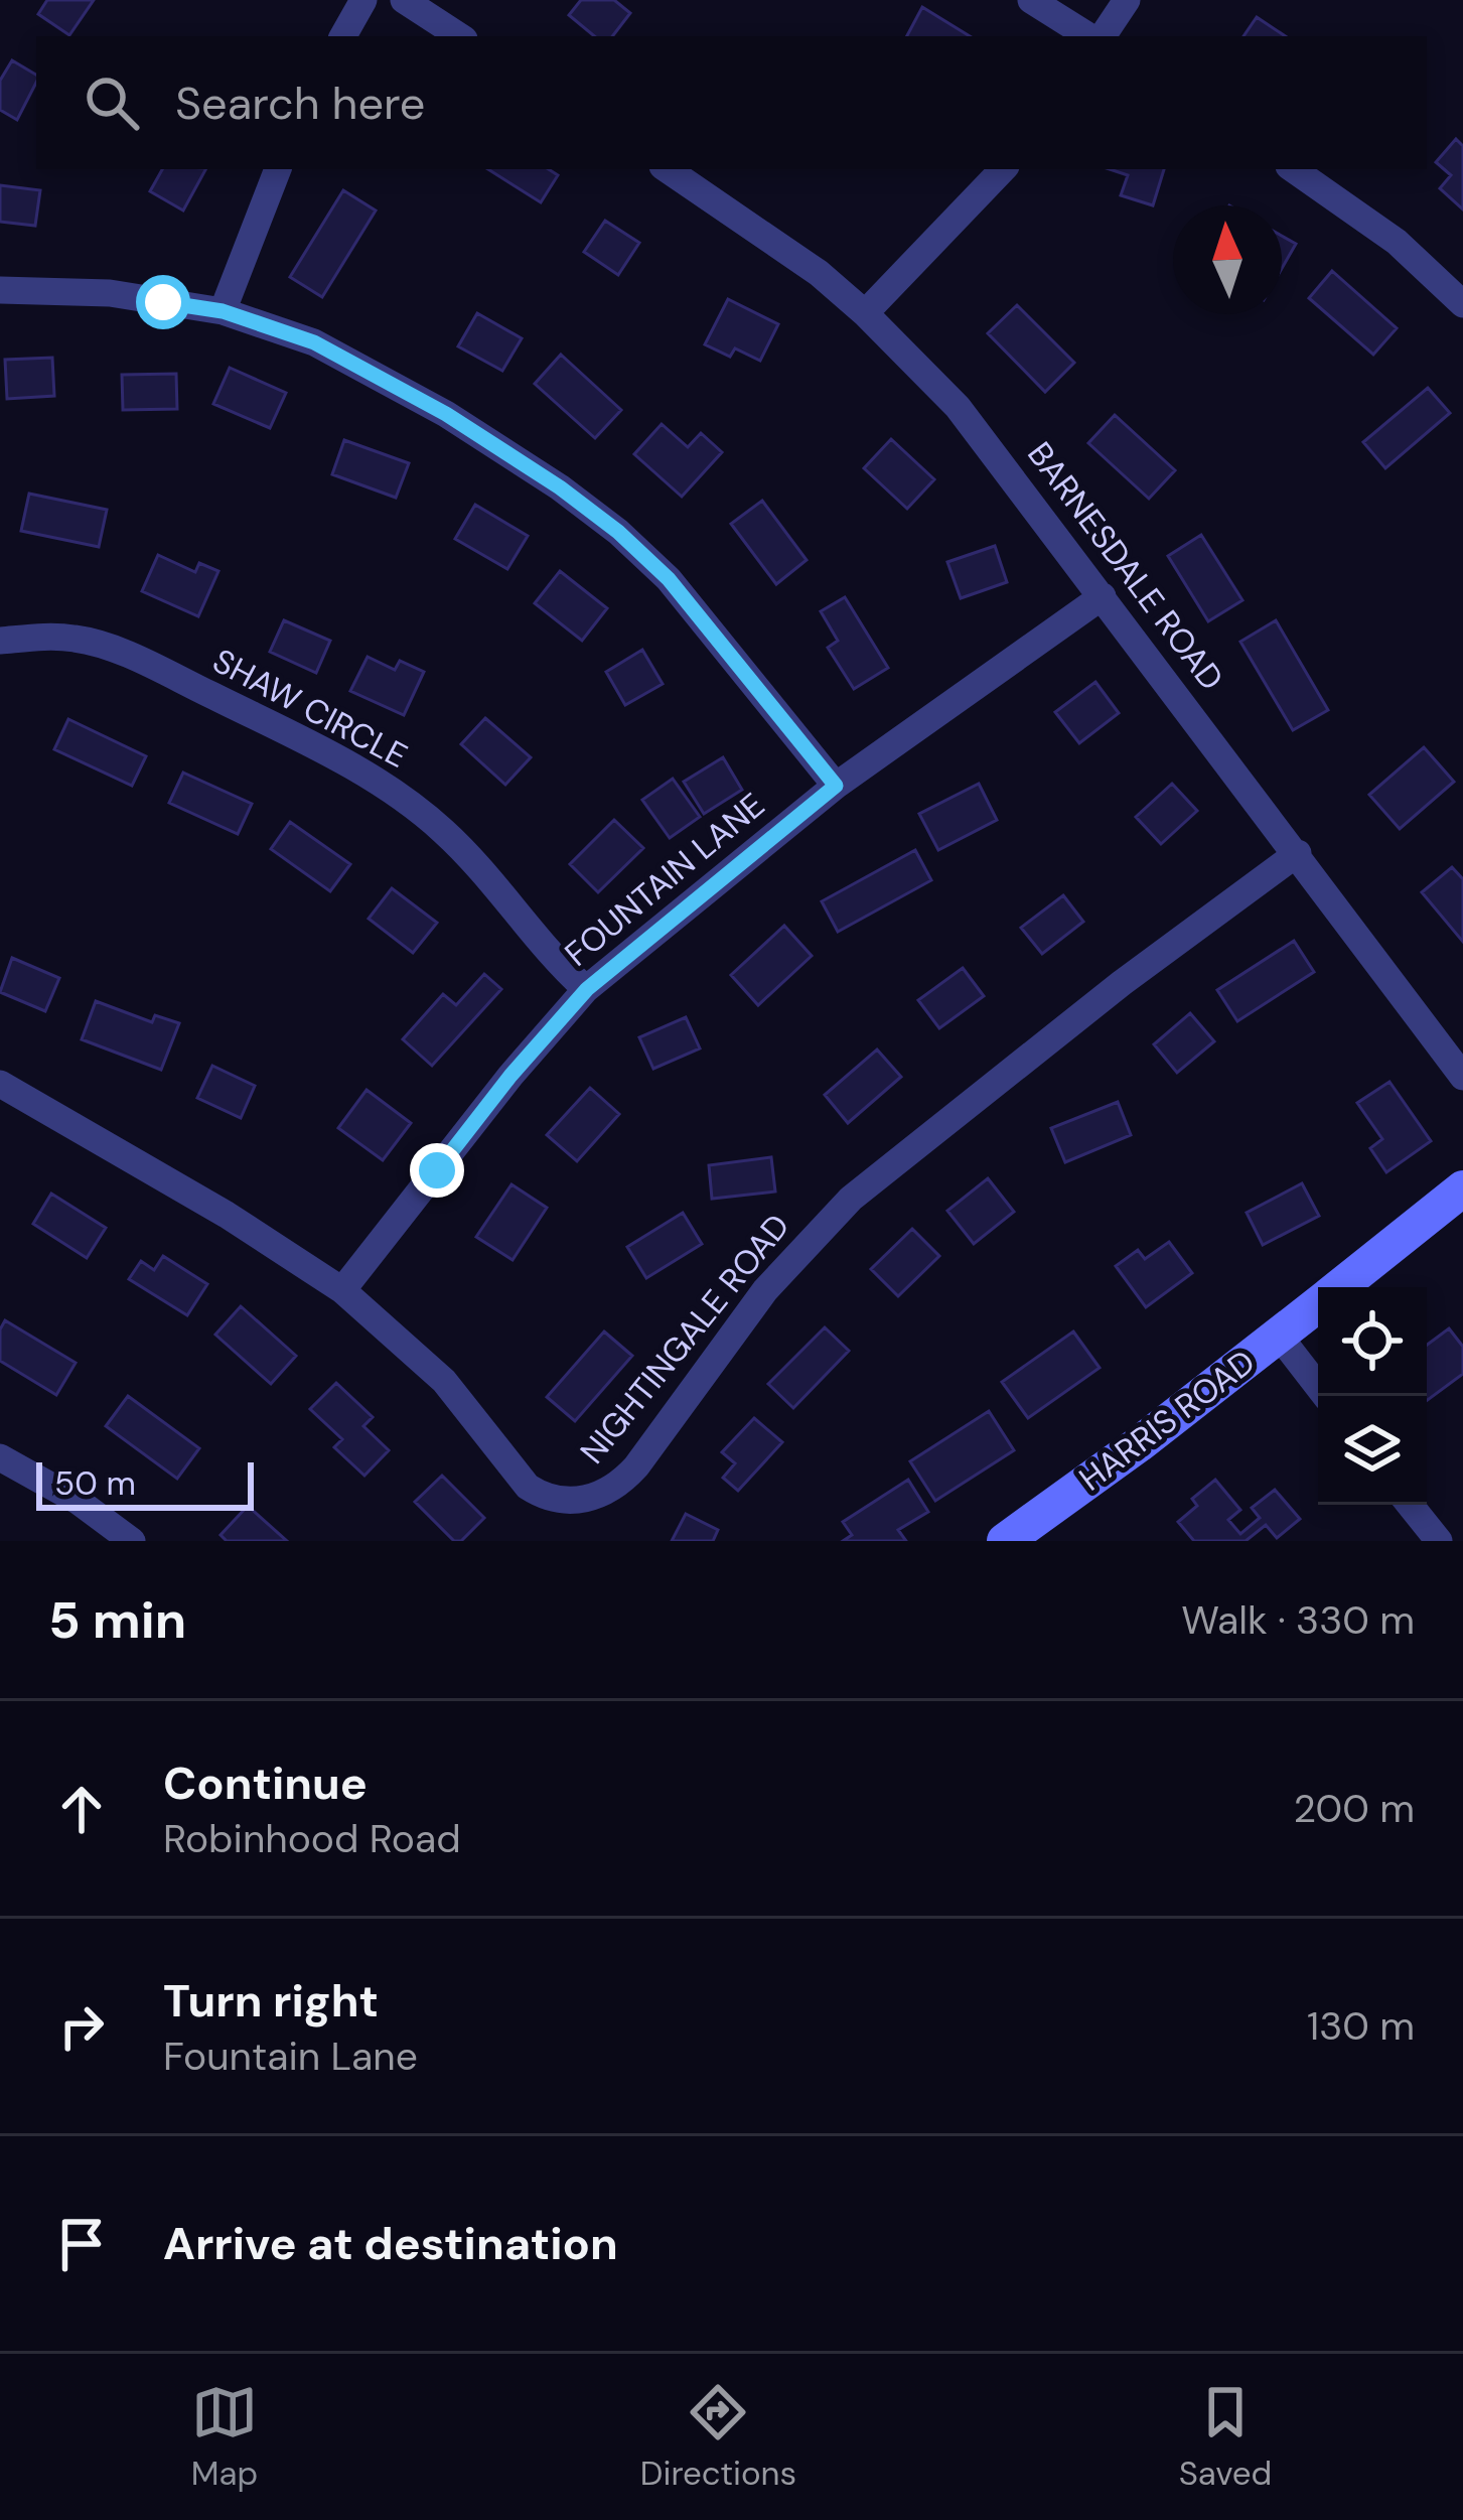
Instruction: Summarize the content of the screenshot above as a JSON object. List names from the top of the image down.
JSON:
{
  "streets": {
    "street": [
      "BARNESDALE ROAD",
      "SHAW CIRCLE",
      "FOUNTAIN LANE",
      "NIGHTINGALE ROAD",
      "HARRIS ROAD"
    ]
  },
  "crossings": [
    ["BARNESDALE ROAD", "FOUNTAIN LANE"],
    ["BARNESDALE ROAD", "NIGHTINGALE ROAD"],
    ["SHAW CIRCLE", "FOUNTAIN LANE"],
    ["FOUNTAIN LANE", "NIGHTINGALE ROAD"]
  ],
  "scale_bar": "50 m",
  "north": "top",
  "page": {
    "search": "Search here",
    "scale": "50 m",
    "heading": ["5 min", "Walk · 330 m"],
    "list": [
      ["Continue", "Robinhood Road", "200 m"],
      ["Turn right", "Fountain Lane", "130 m"],
      "Arrive at destination"
    ],
    "nav": ["Map", "Directions", "Saved"]
  }
}
